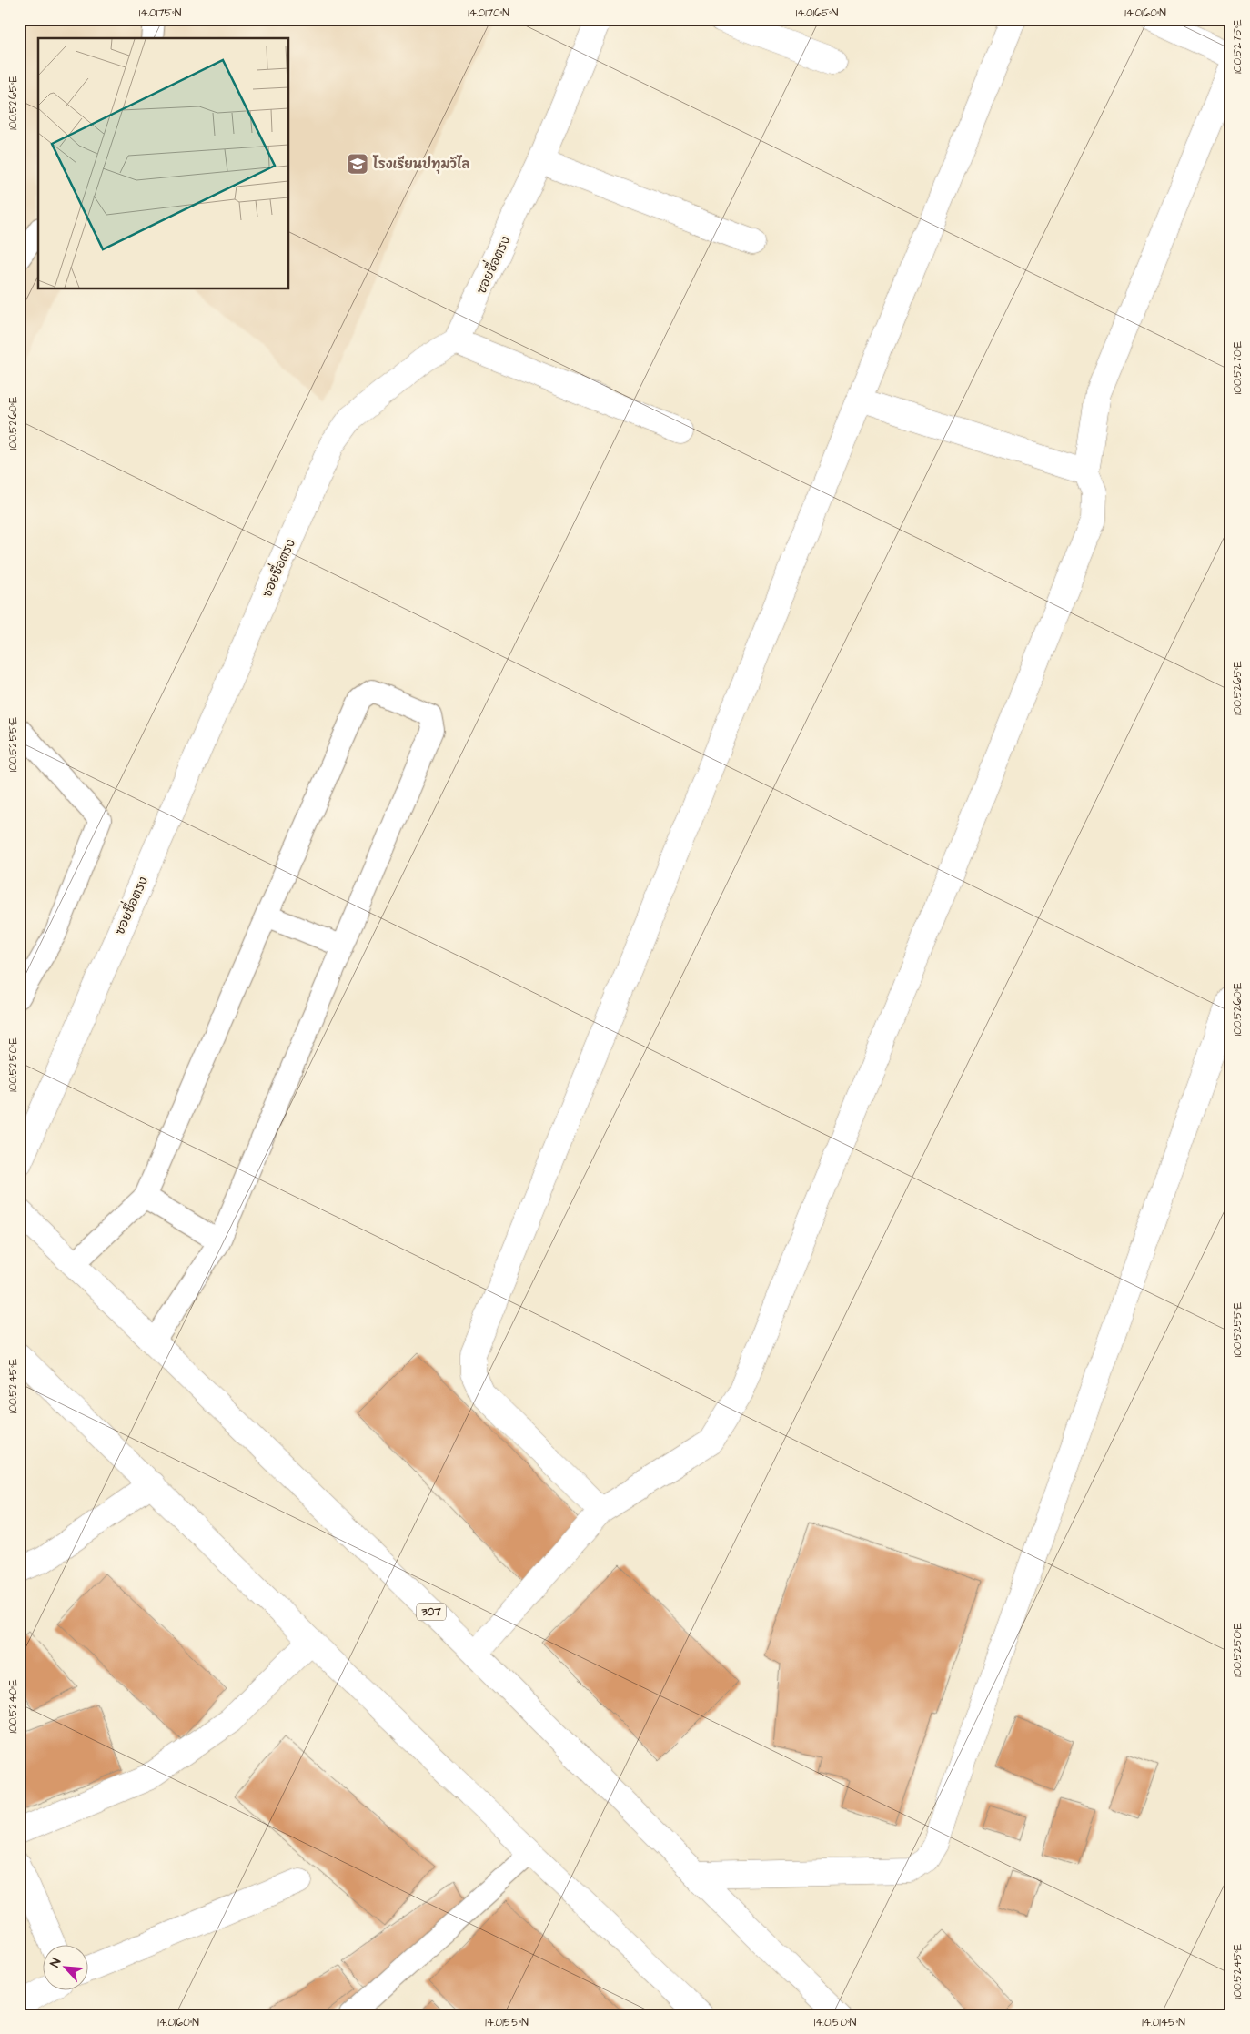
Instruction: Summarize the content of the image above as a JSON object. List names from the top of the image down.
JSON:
{
  "streets": {
    "street": ["ซอยซื่อตรง", "307"]
  },
  "places": {
    "school or university": ["โรงเรียนปทุมวิไล"]
  },
  "north": "top left",
  "coordinates": [
    "14.0175°N",
    "14.0170°N",
    "14.0165°N",
    "14.0160°N",
    "100.5275°E",
    "100.5265°E",
    "100.5270°E",
    "100.5260°E",
    "100.5255°E",
    "100.5250°E",
    "100.5245°E",
    "100.5240°E",
    "14.0155°N",
    "14.0150°N",
    "14.0145°N"
  ]
}
